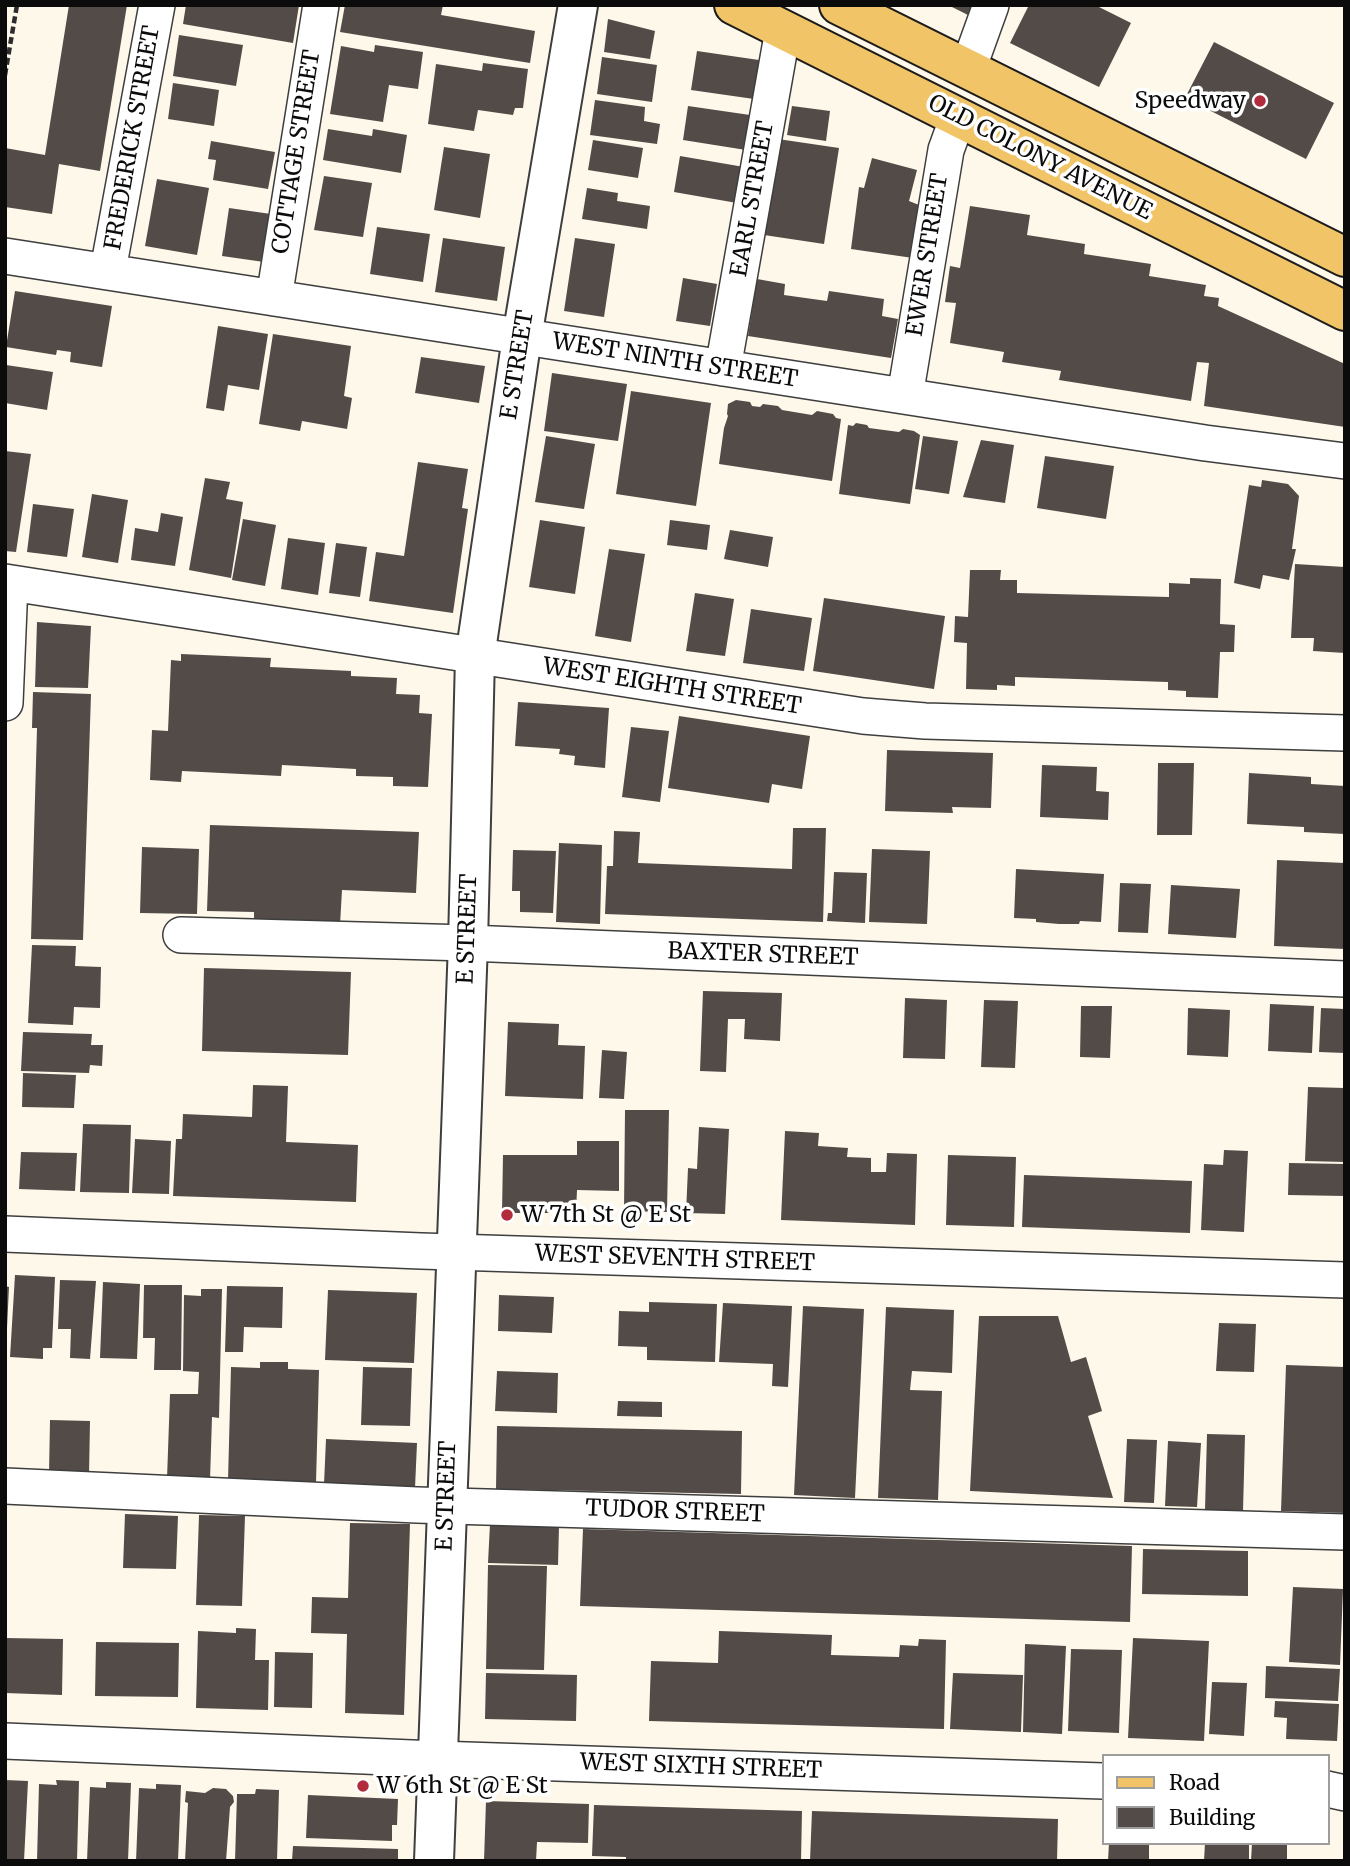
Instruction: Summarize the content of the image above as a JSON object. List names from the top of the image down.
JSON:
{
  "streets": {
    "main road": ["OLD COLONY AVENUE"],
    "street": [
      "FREDERICK STREET",
      "COTTAGE STREET",
      "EARL STREET",
      "EWER STREET",
      "WEST NINTH STREET",
      "E STREET",
      "WEST EIGHTH STREET",
      "BAXTER STREET",
      "WEST SEVENTH STREET",
      "TUDOR STREET",
      "WEST SIXTH STREET"
    ]
  },
  "crossings": [
    ["FREDERICK STREET", "WEST NINTH STREET"],
    ["COTTAGE STREET", "WEST NINTH STREET"],
    ["OLD COLONY AVENUE", "EARL STREET"],
    ["OLD COLONY AVENUE", "EWER STREET"],
    ["EARL STREET", "WEST NINTH STREET"],
    ["EWER STREET", "WEST NINTH STREET"],
    ["WEST NINTH STREET", "E STREET"],
    ["E STREET", "WEST EIGHTH STREET"],
    ["E STREET", "BAXTER STREET"],
    ["E STREET", "WEST SEVENTH STREET"],
    ["E STREET", "TUDOR STREET"],
    ["E STREET", "WEST SIXTH STREET"]
  ],
  "places": ["Speedway", "W 7th St @ E St", "W 6th St @ E St"],
  "legend": ["Road", "Building"]
}
